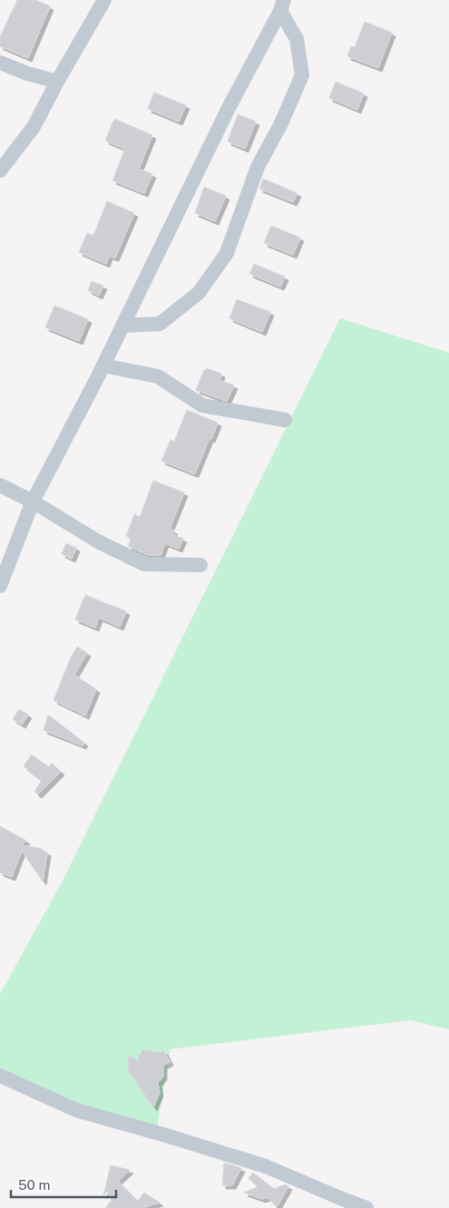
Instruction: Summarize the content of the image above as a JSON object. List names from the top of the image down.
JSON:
{
  "scale_bar": "50 m"
}
